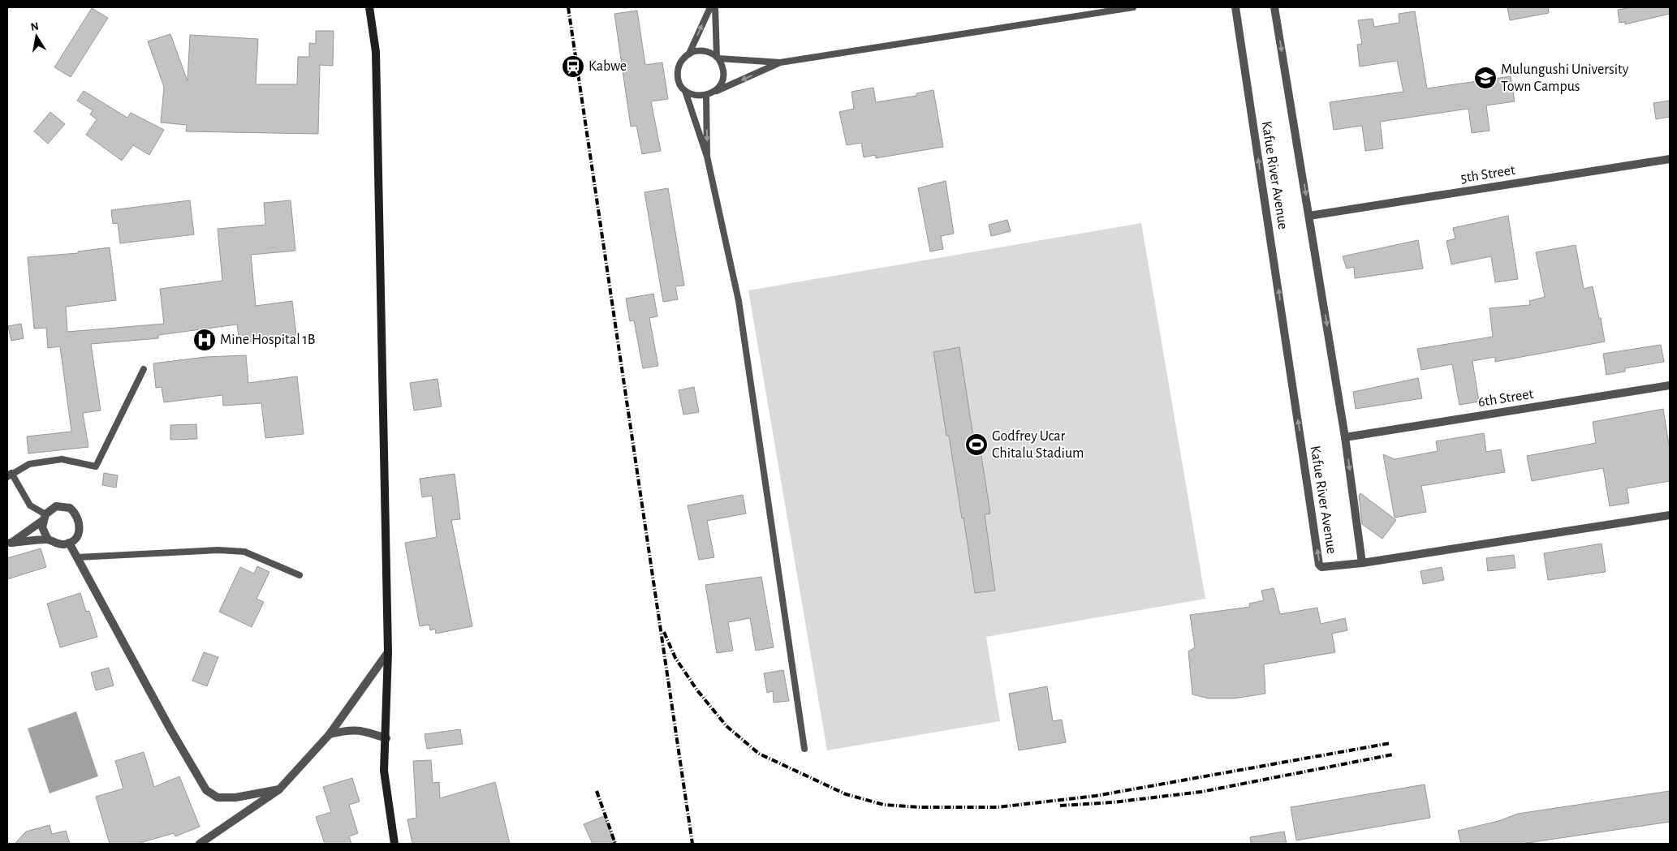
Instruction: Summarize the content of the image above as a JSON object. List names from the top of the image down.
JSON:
{
  "streets": {
    "street": ["5th Street", "Kafue River Avenue", "6th Street"]
  },
  "crossings": [
    ["5th Street", "Kafue River Avenue"],
    ["Kafue River Avenue", "6th Street"]
  ],
  "places": {
    "station": ["Kabwe"],
    "school or university": ["Mulungushi University Town Campus"],
    "hospital": ["Mine Hospital 1B"],
    "sports": ["Godfrey Ucar Chitalu Stadium"]
  },
  "north": "top"
}
